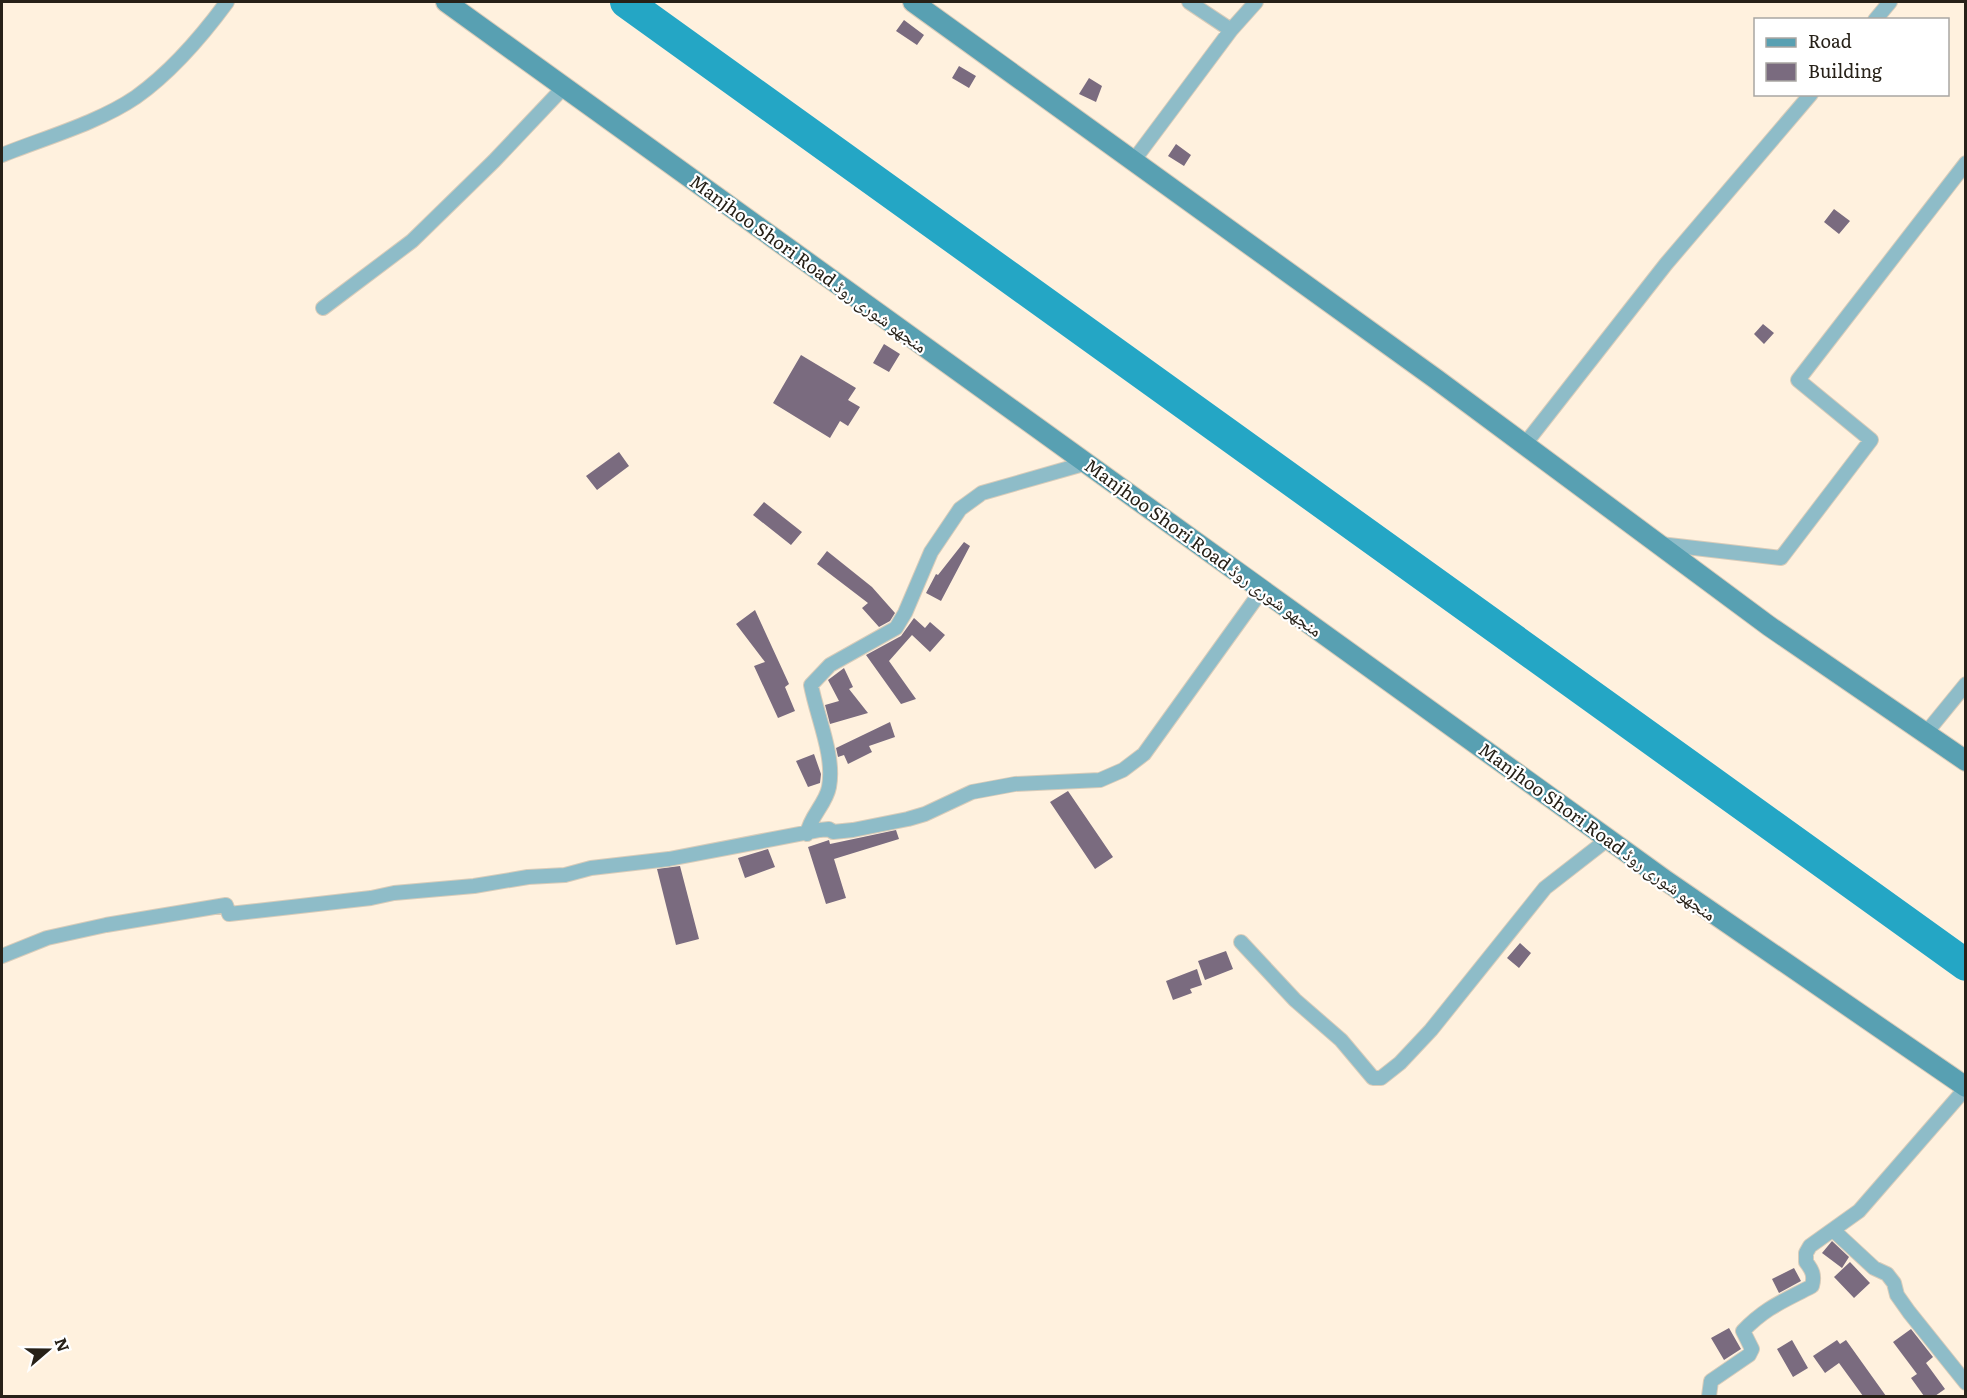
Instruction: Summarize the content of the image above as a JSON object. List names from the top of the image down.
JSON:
{
  "streets": {
    "street": ["Manjhoo Shori Road منجھو شوری روڈ"]
  },
  "legend": ["Road", "Building"],
  "north": "right"
}
